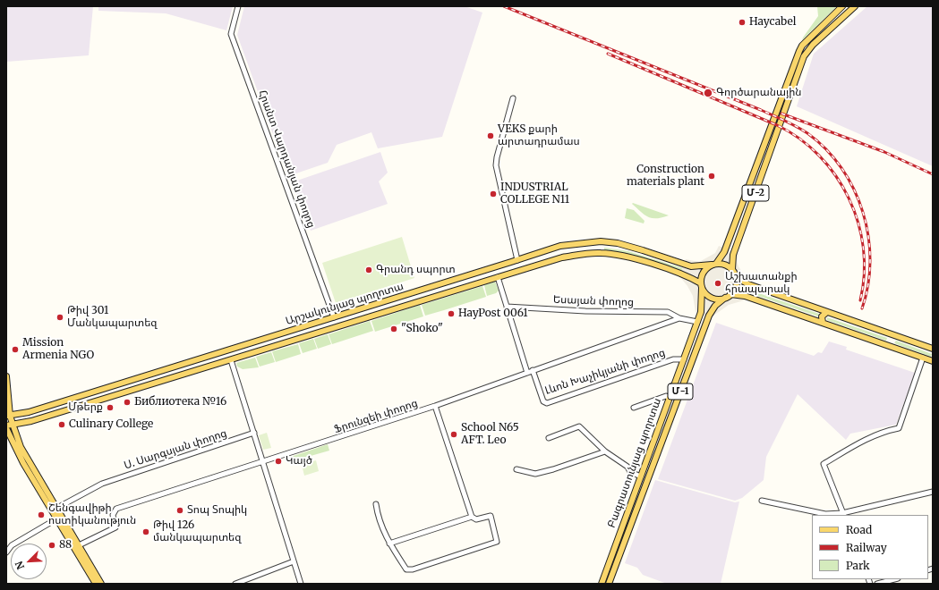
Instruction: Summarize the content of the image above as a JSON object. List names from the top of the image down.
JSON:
{
  "streets": {
    "main road": [
      "Մ-2",
      "Արշակունյաց պողոտա",
      "Մ-1",
      "Բագրատունյաց պողոտա"
    ],
    "street": [
      "Հրանտ Վարդանյան փողոց",
      "Եսայան փողոց",
      "Լևոն Խաչիկյանի փողոց",
      "Ֆրունզեի փողոց",
      "Ս. Սարգսյան փողոց"
    ]
  },
  "crossings": [
    ["Հրանտ Վարդանյան փողոց", "Արշակունյաց պողոտա"],
    ["Մ-2", "Արշակունյաց պողոտա"],
    ["Մ-2", "Բագրատունյաց պողոտա"],
    ["Եսայան փողոց", "Ֆրունզեի փողոց"],
    ["Արշակունյաց պողոտա", "Բագրատունյաց պողոտա"],
    ["Լևոն Խաչիկյանի փողոց", "Ֆրունզեի փողոց"],
    ["Լևոն Խաչիկյանի փողոց", "Բագրատունյաց պողոտա"]
  ],
  "places": [
    "Haycabel",
    "Գործարանային",
    "VEKS քարի արտադրամաս",
    "Construction materials plant",
    "INDUSTRIAL COLLEGE N11",
    "Գրանդ սպորտ",
    "Աշխատանքի հրապարակ",
    "HayPost 0061",
    "Թիվ 301 Մանկապարտեզ",
    "\"Shoko\"",
    "Mission Armenia NGO",
    "Библиотека №16",
    "Մթերք",
    "Culinary College",
    "School N65 AFT. Leo",
    "Կայծ",
    "Տոպ Տոպիկ",
    "Շենգավիթի ոստիկանություն",
    "Թիվ 126 մանկապարտեզ",
    "88"
  ],
  "legend": ["Road", "Railway", "Park"],
  "north": "bottom left"
}
